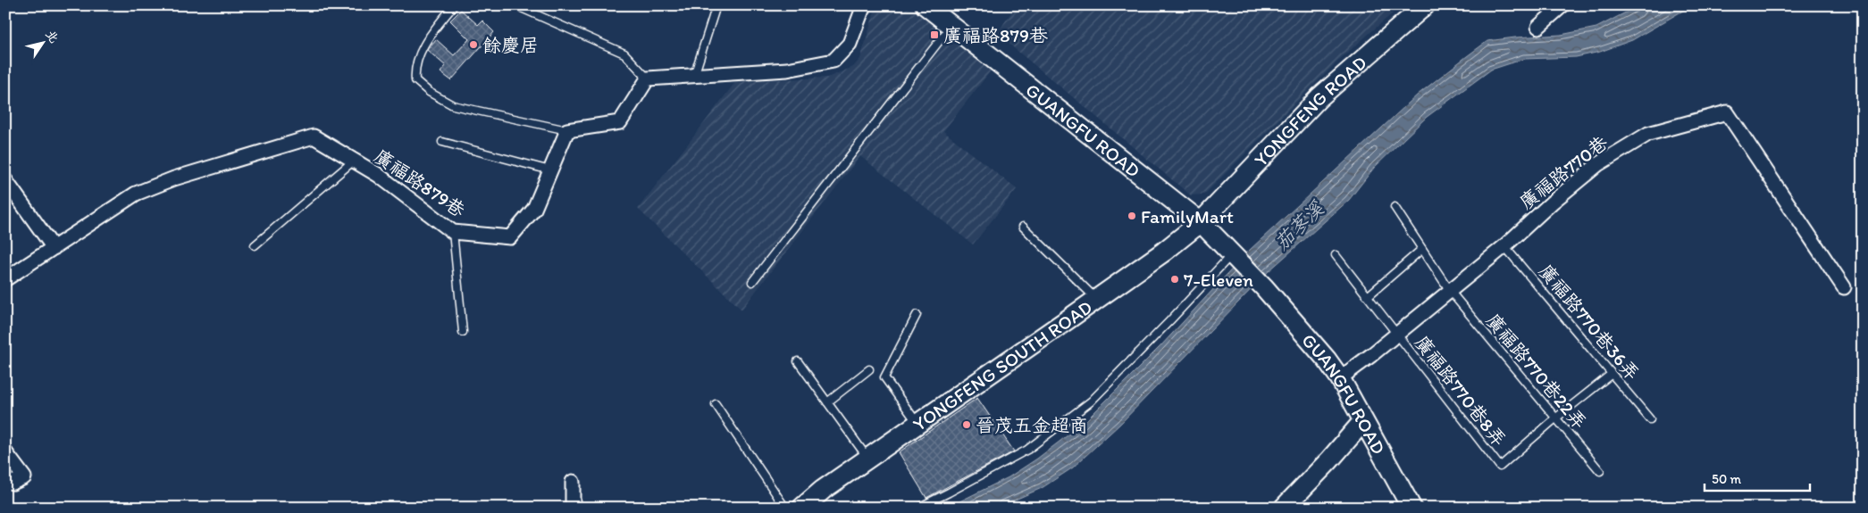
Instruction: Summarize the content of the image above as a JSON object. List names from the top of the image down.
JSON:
{
  "streets": {
    "street": [
      "YONGFENG ROAD",
      "GUANGFU ROAD",
      "廣福路770巷",
      "廣福路879巷",
      "YONGFENG SOUTH ROAD"
    ],
    "lane": ["廣福路770巷36弄", "廣福路770巷22弄", "廣福路770巷8弄"]
  },
  "crossings": [
    ["YONGFENG ROAD", "GUANGFU ROAD"],
    ["YONGFENG ROAD", "YONGFENG SOUTH ROAD"],
    ["GUANGFU ROAD", "廣福路770巷"],
    ["GUANGFU ROAD", "YONGFENG SOUTH ROAD"],
    ["廣福路770巷", "廣福路770巷36弄"],
    ["廣福路770巷", "廣福路770巷22弄"],
    ["廣福路770巷", "廣福路770巷8弄"],
    ["廣福路770巷22弄", "廣福路770巷8弄"]
  ],
  "water": ["茄苳溪"],
  "places": {
    "transit": ["廣福路879巷"],
    "other": [
      "餘慶居",
      "FamilyMart",
      "7-Eleven",
      "晉茂五金超商"
    ]
  },
  "scale_bar": "50 m",
  "north": "top right"
}
